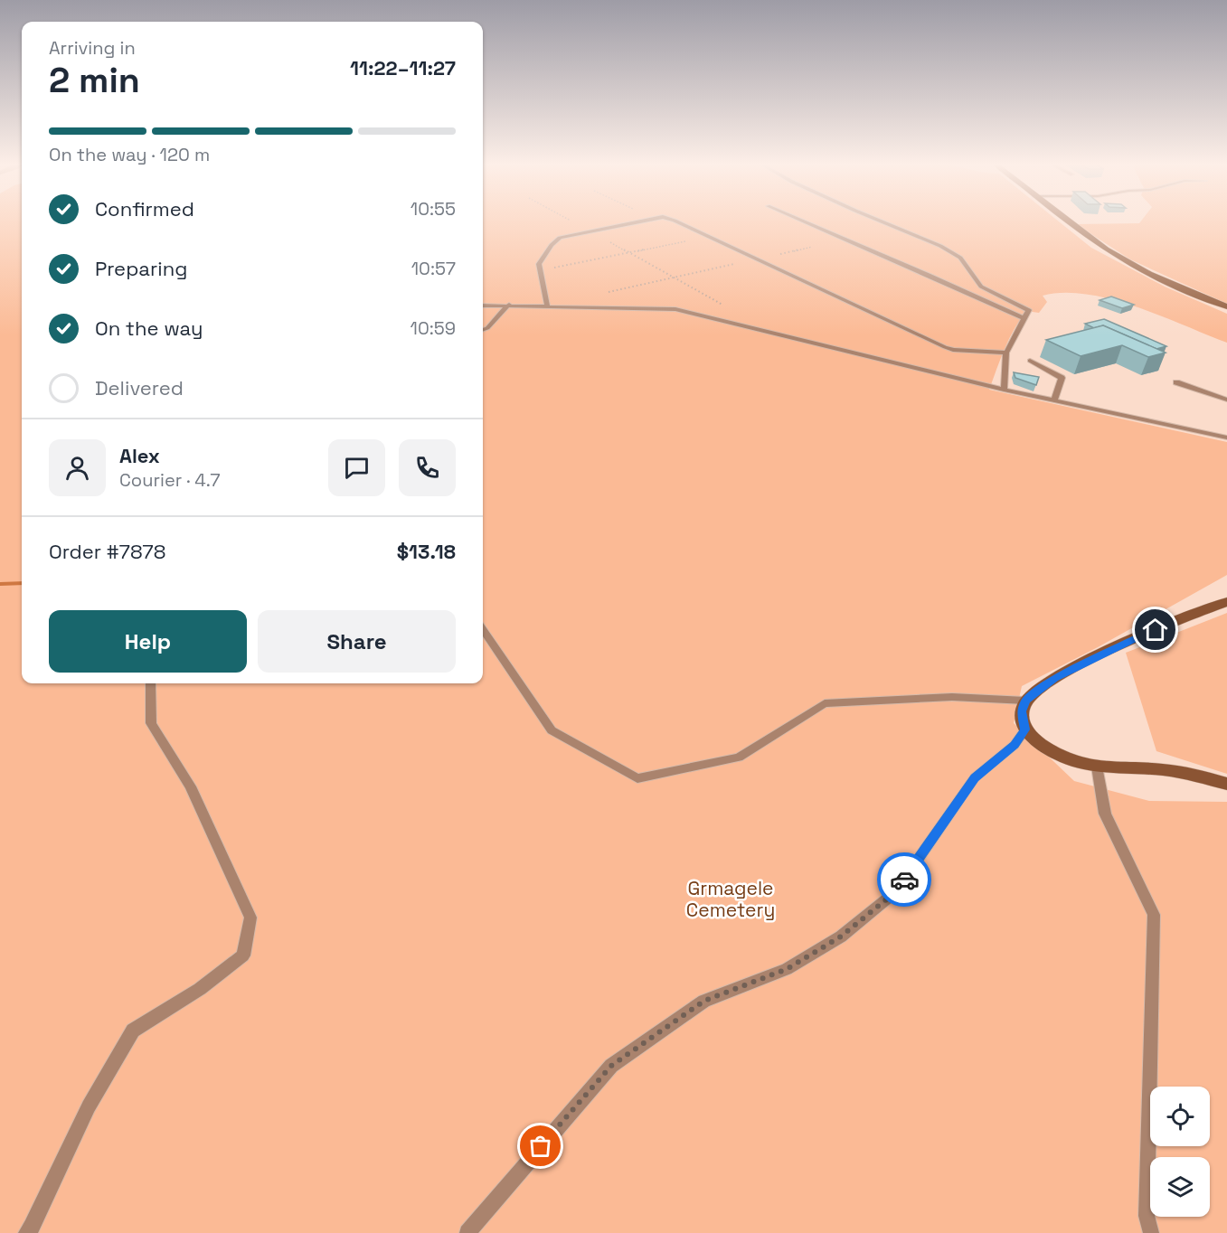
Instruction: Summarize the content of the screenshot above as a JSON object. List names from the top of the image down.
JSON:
{
  "parks": ["Grmagele Cemetery"],
  "page": {
    "heading": ["2 min", "Arriving in", "11:22–11:27"],
    "panel": [
      "Alex",
      "Courier · 4.7",
      "Order #7878",
      "$13.18"
    ],
    "bar": "On the way · 120 m",
    "list": [
      ["Confirmed", "10:55"],
      ["Preparing", "10:57"],
      ["On the way", "10:59"],
      "Delivered"
    ],
    "buttons": ["Help", "Share"]
  }
}
